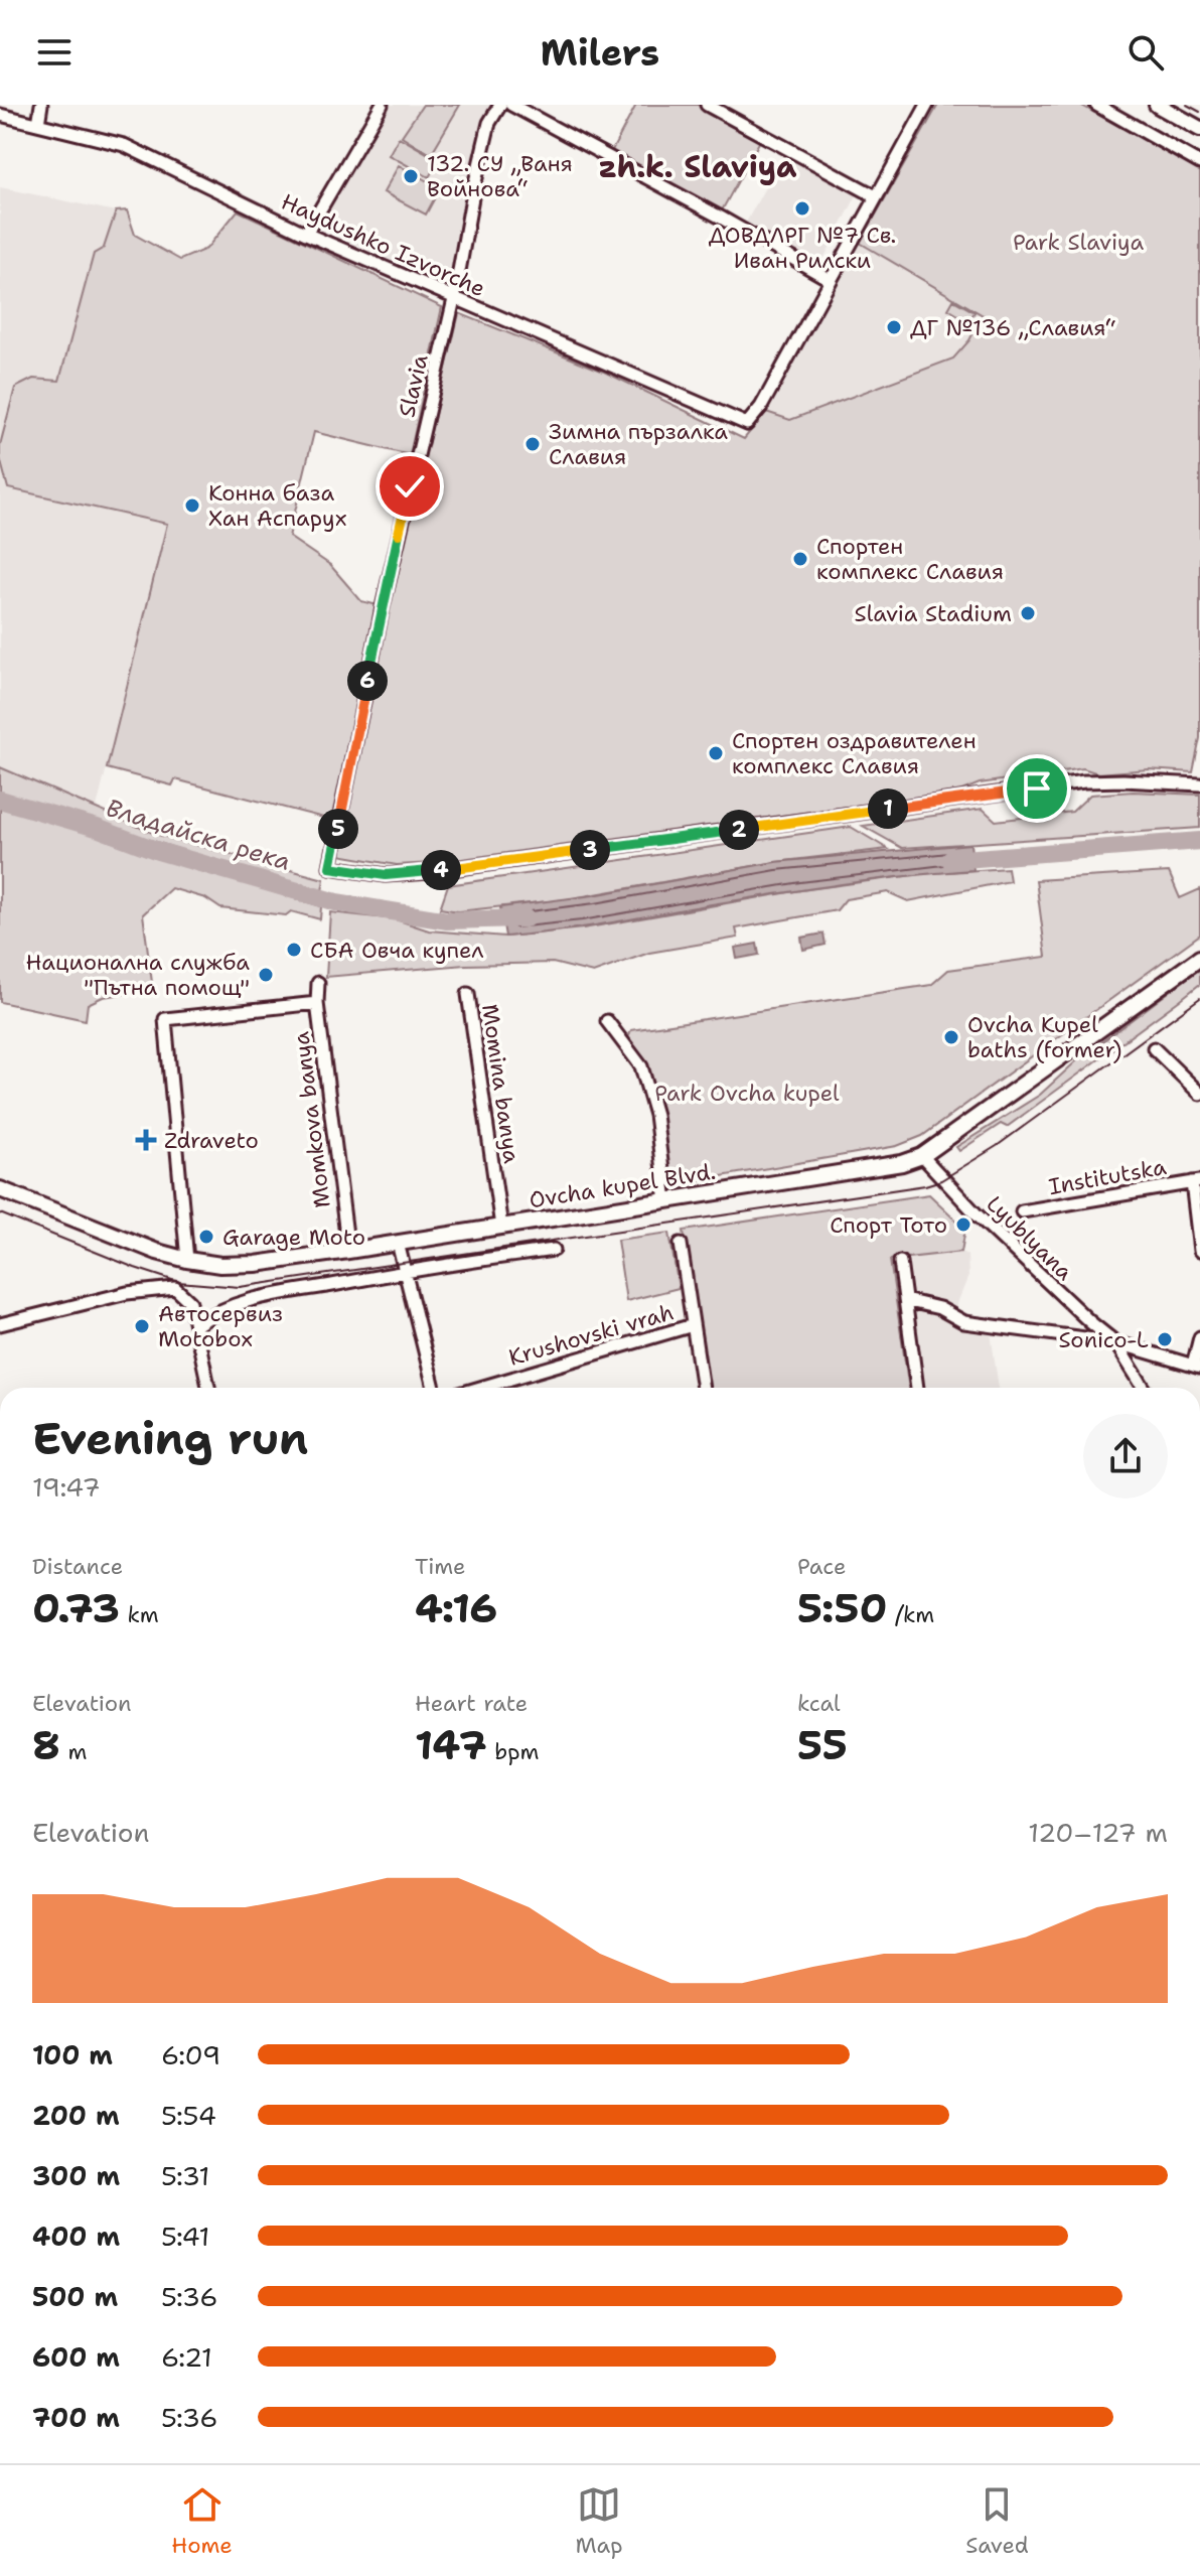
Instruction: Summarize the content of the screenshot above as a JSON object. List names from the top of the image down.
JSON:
{
  "streets": {
    "main road": ["Ovcha kupel Blvd."],
    "street": [
      "Haydushko Izvorche",
      "Slavia",
      "Momina banya",
      "Momkova banya",
      "Institutska",
      "Lyublyana",
      "Krushovski vrah"
    ]
  },
  "crossings": [
    ["Haydushko Izvorche", "Slavia"],
    ["Momina banya", "Ovcha kupel Blvd."],
    ["Momkova banya", "Ovcha kupel Blvd."],
    ["Ovcha kupel Blvd.", "Lyublyana"]
  ],
  "districts": ["zh.k. Slaviya"],
  "water": ["Владайска река"],
  "parks": ["Park Slaviya", "Park Ovcha kupel"],
  "places": {
    "other": [
      "132. СУ „Ваня Войнова“",
      "ДОВДЛРГ №7 Св. Иван Рилски",
      "ДГ №136 „Славия“",
      "Зимна пързалка Славия",
      "Конна база Хан Аспарух",
      "Спортен комплекс Славия",
      "Slavia Stadium",
      "Спортен оздравителен комплекс Славия",
      "СБА Овча купел",
      "Национална служба \"Пътна помощ\"",
      "Ovcha Kupel baths (former)",
      "Спорт Тото",
      "Garage Moto",
      "Автосервиз Motobox",
      "Sonico-L"
    ],
    "health": ["Zdraveto"]
  },
  "page": {
    "header": "Milers",
    "pins": [
      "6",
      "1",
      "5",
      "2",
      "3",
      "4"
    ],
    "heading": ["Evening run", "19:47"],
    "stats": [
      ["Distance", "0.73 km"],
      ["Time", "4:16"],
      ["Pace", "5:50 /km"],
      ["Elevation", "8 m"],
      ["Heart rate", "147 bpm"],
      ["kcal", "55"]
    ],
    "chart": ["Elevation", "120–127 m"],
    "list": [
      {
        "name": "100 m",
        "note": "6:09"
      },
      {
        "name": "200 m",
        "note": "5:54"
      },
      {
        "name": "300 m",
        "note": "5:31"
      },
      {
        "name": "400 m",
        "note": "5:41"
      },
      {
        "name": "500 m",
        "note": "5:36"
      },
      {
        "name": "600 m",
        "note": "6:21"
      },
      {
        "name": "700 m",
        "note": "5:36"
      }
    ],
    "tabs": ["Home", "Map", "Saved"]
  }
}
